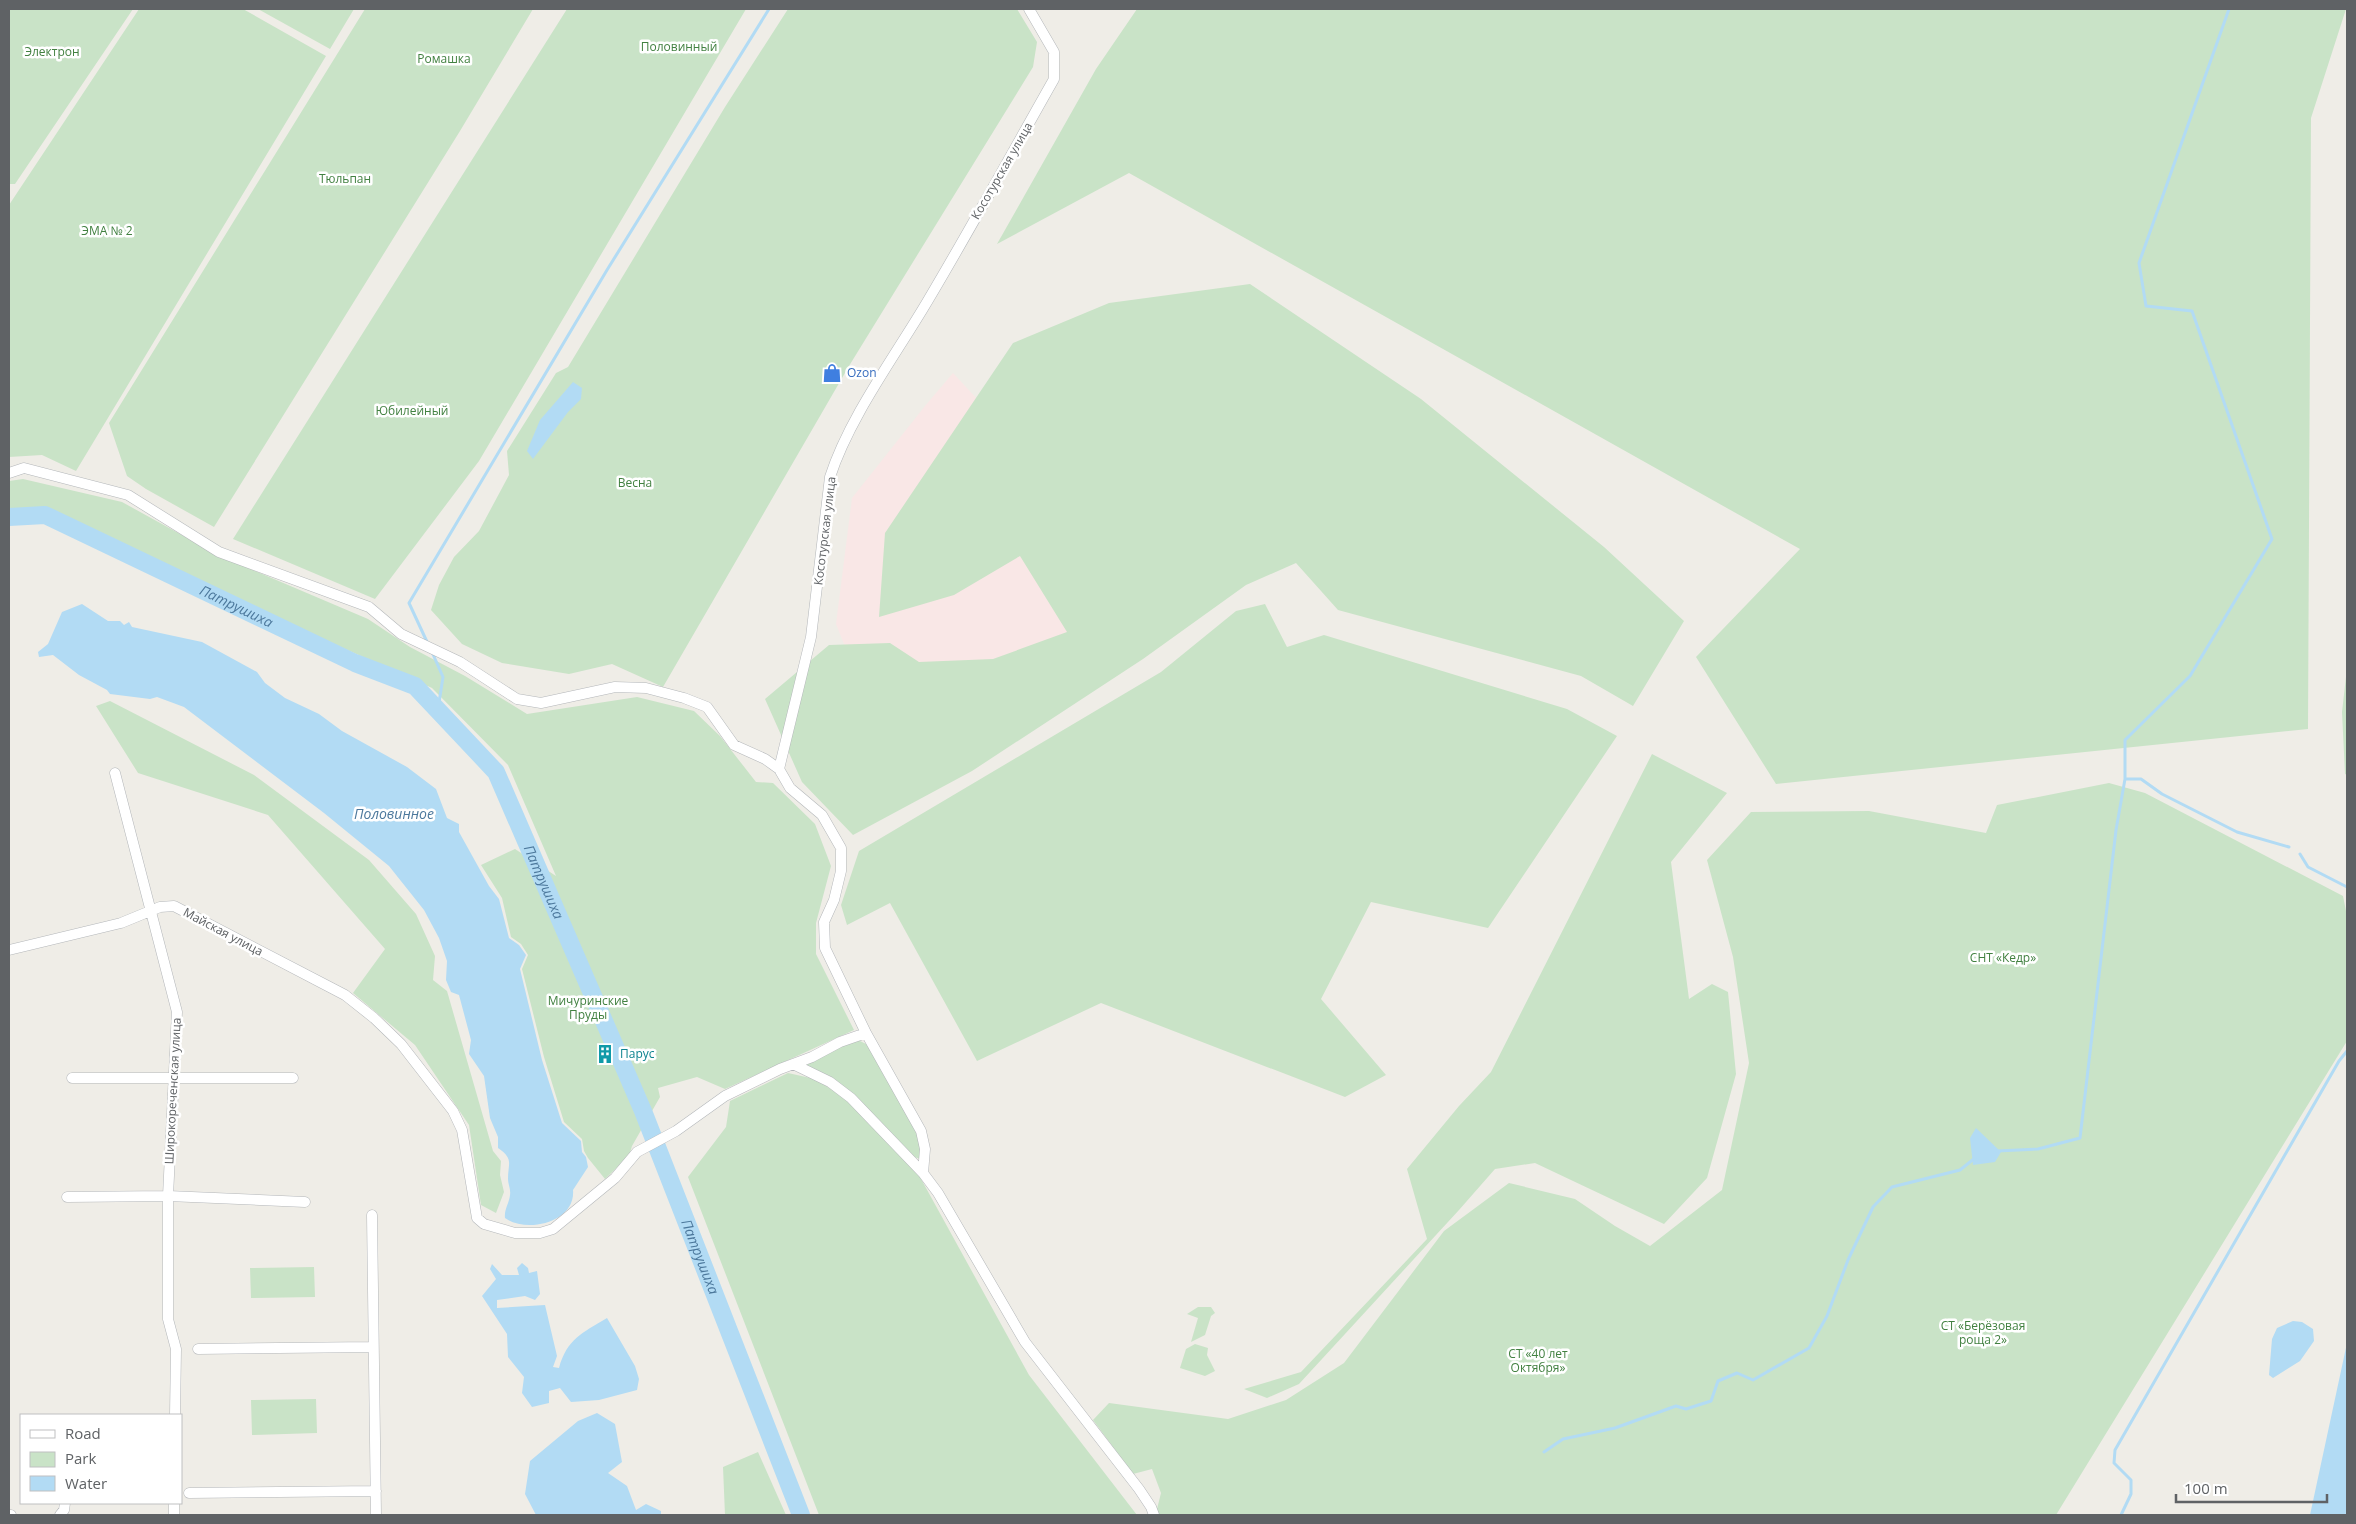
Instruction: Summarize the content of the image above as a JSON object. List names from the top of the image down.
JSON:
{
  "streets": {
    "street": ["Косотурская улица", "Майская улица", "Широкореченская улица"]
  },
  "crossings": [
    ["Майская улица", "Широкореченская улица"]
  ],
  "water": ["Патрушиха", "Половинное"],
  "parks": [
    "Половинный",
    "Электрон",
    "Ромашка",
    "Тюльпан",
    "ЭМА № 2",
    "Юбилейный",
    "Весна",
    "СНТ «Кедр»",
    "Мичуринские Пруды",
    "СТ «Берёзовая роща 2»",
    "СТ «40 лет Октября»"
  ],
  "places": {
    "shop": ["Ozon"],
    "building": ["Парус"]
  },
  "legend": ["Road", "Park", "Water"],
  "scale_bar": "100 m"
}
